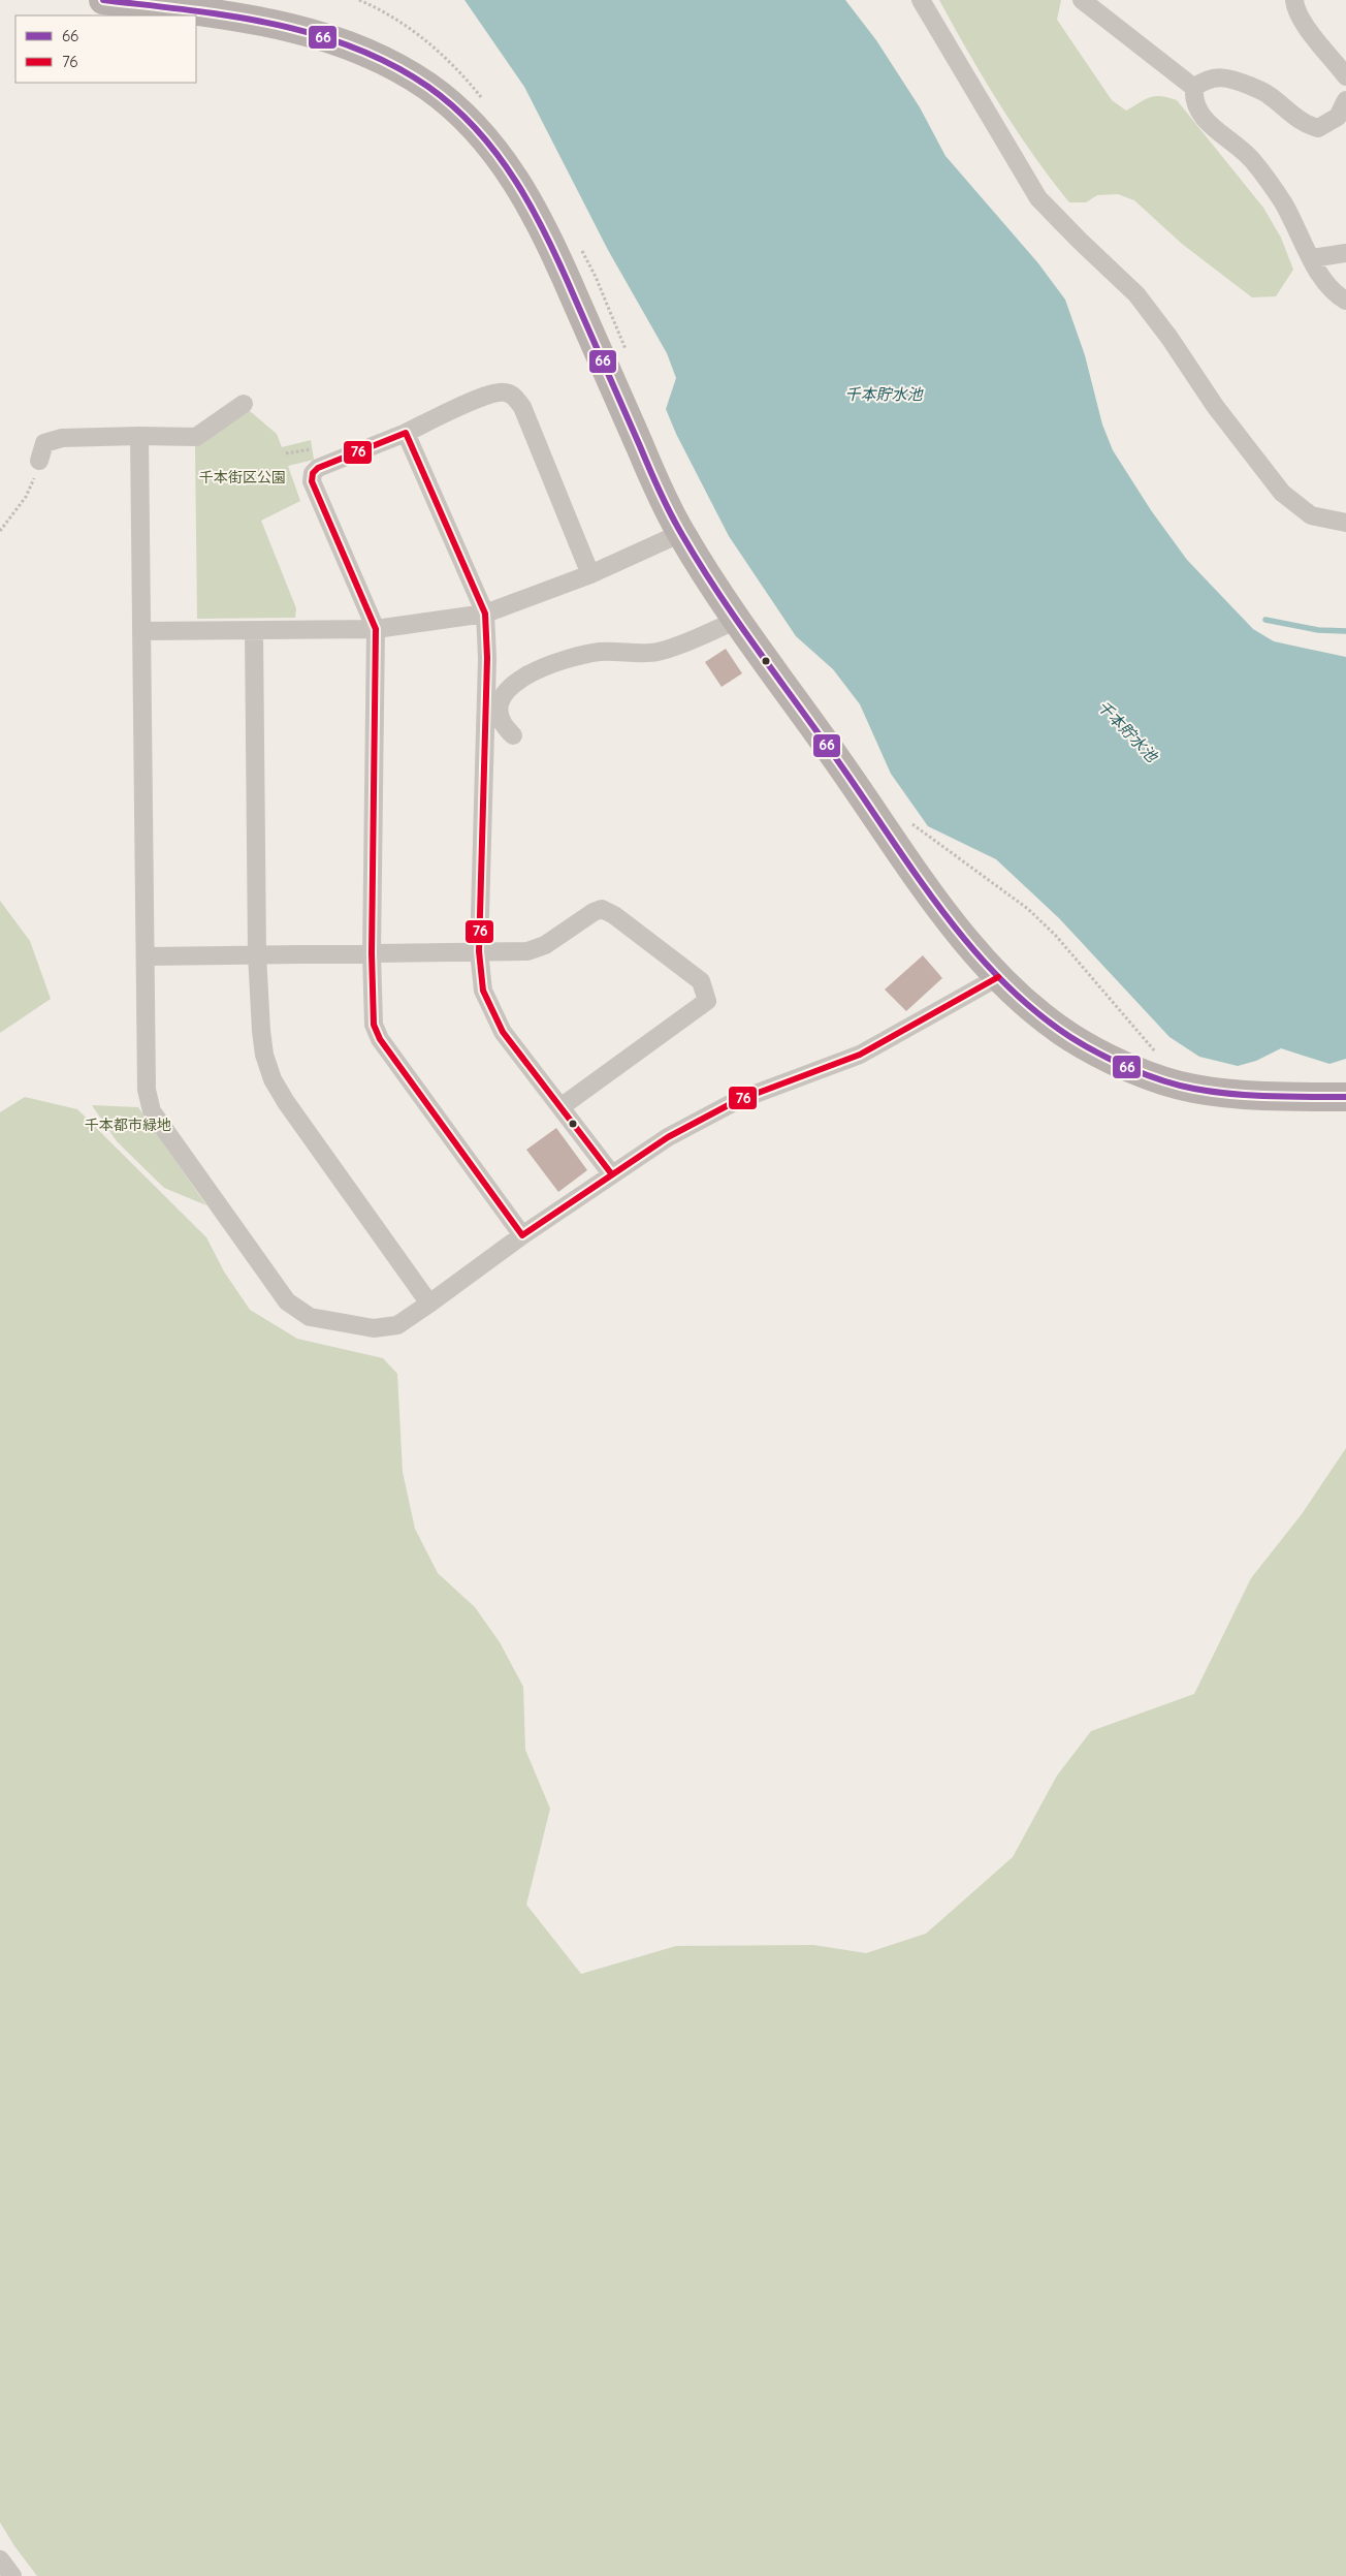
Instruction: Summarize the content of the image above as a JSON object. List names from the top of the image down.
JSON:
{
  "water": ["千本貯水池"],
  "parks": ["千本街区公園", "千本都市緑地"],
  "lines": ["transit line 66", "transit line 76"],
  "legend": ["66", "76"]
}
